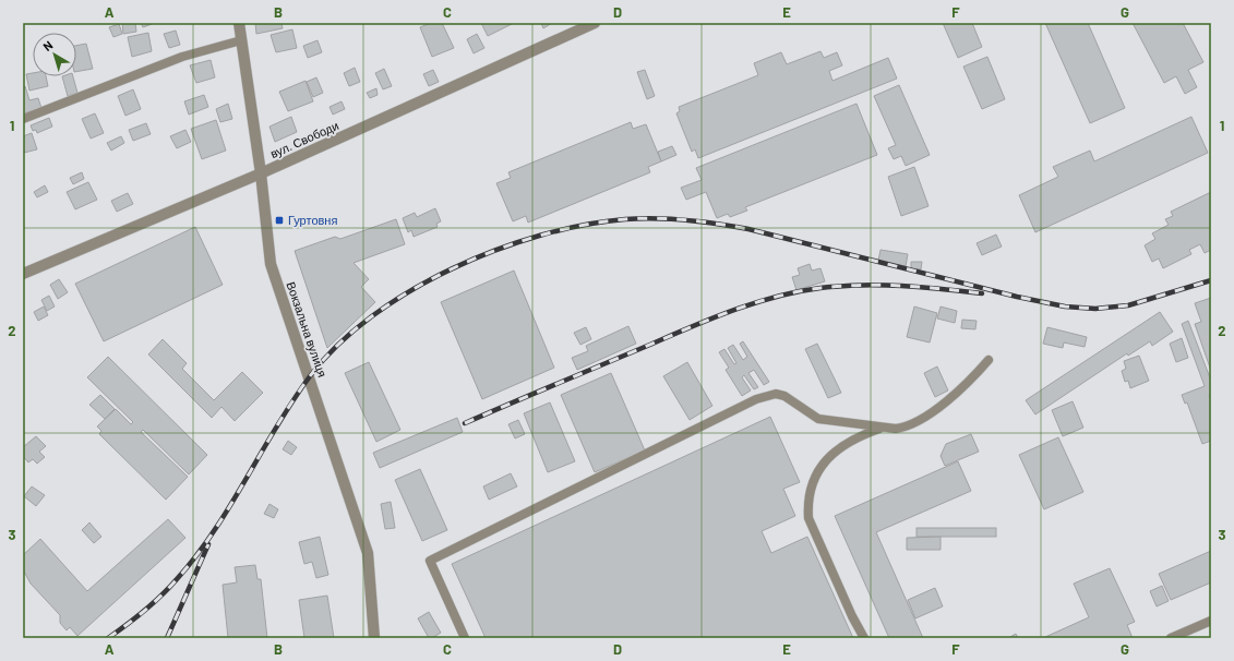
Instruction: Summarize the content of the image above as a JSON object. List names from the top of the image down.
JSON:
{
  "streets": {
    "street": ["вул. Свободи", "Вокзальна вулиця"]
  },
  "crossings": [
    ["вул. Свободи", "Вокзальна вулиця"]
  ],
  "places": {
    "transit": ["Гуртовня"]
  },
  "north": "top left",
  "grid": {
    "columns": [
      "A",
      "B",
      "C",
      "D",
      "E",
      "F",
      "G"
    ],
    "rows": ["1", "2", "3"]
  }
}
